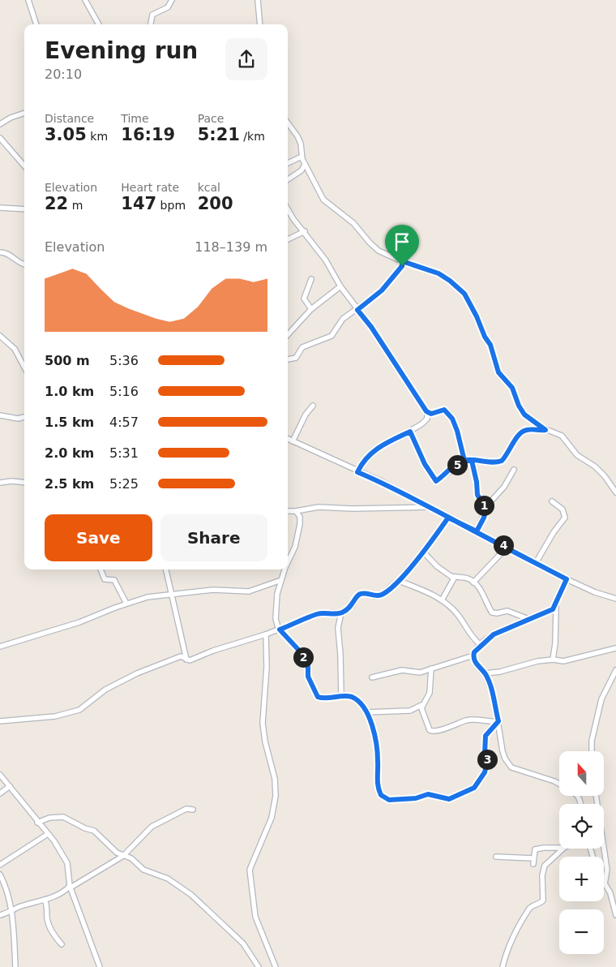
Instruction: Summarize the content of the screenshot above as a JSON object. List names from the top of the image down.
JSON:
{
  "north": "top",
  "page": {
    "heading": ["Evening run", "20:10"],
    "stats": [
      ["Distance", "3.05 km"],
      ["Time", "16:19"],
      ["Pace", "5:21 /km"],
      ["Elevation", "22 m"],
      ["Heart rate", "147 bpm"],
      ["kcal", "200"]
    ],
    "chart": ["Elevation", "118–139 m"],
    "list": [
      {
        "name": "500 m",
        "note": "5:36"
      },
      {
        "name": "1.0 km",
        "note": "5:16"
      },
      {
        "name": "1.5 km",
        "note": "4:57"
      },
      {
        "name": "2.0 km",
        "note": "5:31"
      },
      {
        "name": "2.5 km",
        "note": "5:25"
      }
    ],
    "pins": [
      "5",
      "1",
      "4",
      "2",
      "3"
    ],
    "buttons": ["Save", "Share"],
    "map_buttons": ["+", "−"]
  }
}
